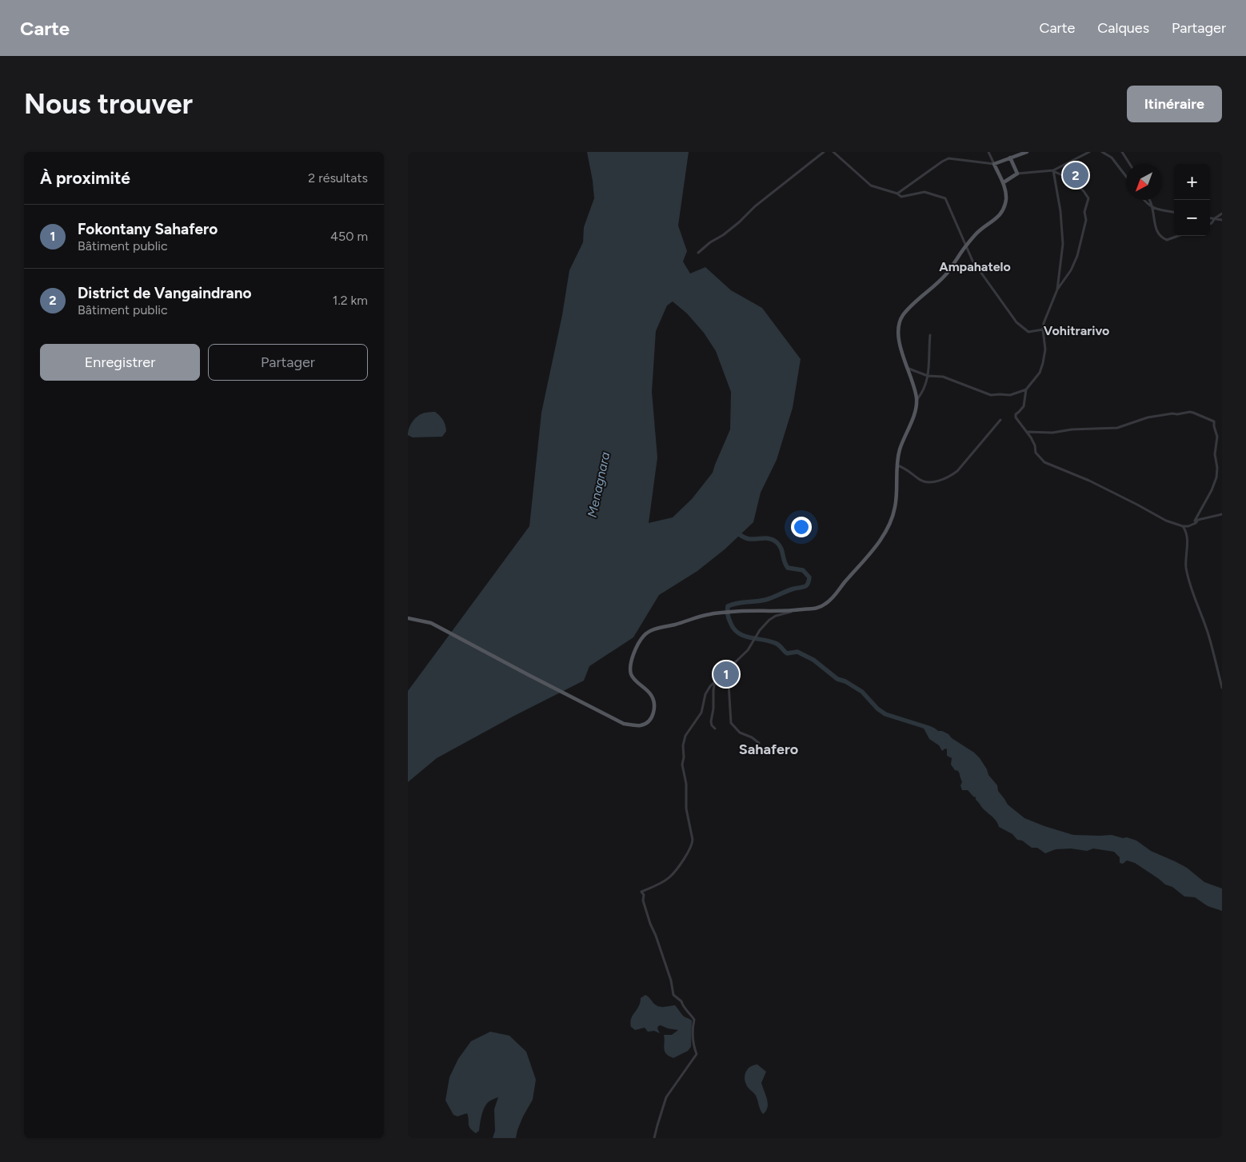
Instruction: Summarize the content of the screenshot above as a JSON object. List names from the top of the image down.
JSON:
{
  "districts": ["Ampahatelo", "Vohitrarivo", "Sahafero"],
  "water": ["Menagnara"],
  "north": "bottom left",
  "page": {
    "header": "Carte",
    "nav": ["Carte", "Calques", "Partager"],
    "buttons": [
      "Itinéraire",
      ["Enregistrer", "Partager"]
    ],
    "title": "Nous trouver",
    "heading": ["À proximité", "2 résultats"],
    "pins": ["2", "1"],
    "map_buttons": ["+", "−"],
    "list": [
      {
        "mark": "1",
        "name": "Fokontany Sahafero",
        "note": "Bâtiment public",
        "value": "450 m"
      },
      {
        "mark": "2",
        "name": "District de Vangaindrano",
        "note": "Bâtiment public",
        "value": "1.2 km"
      }
    ]
  }
}
